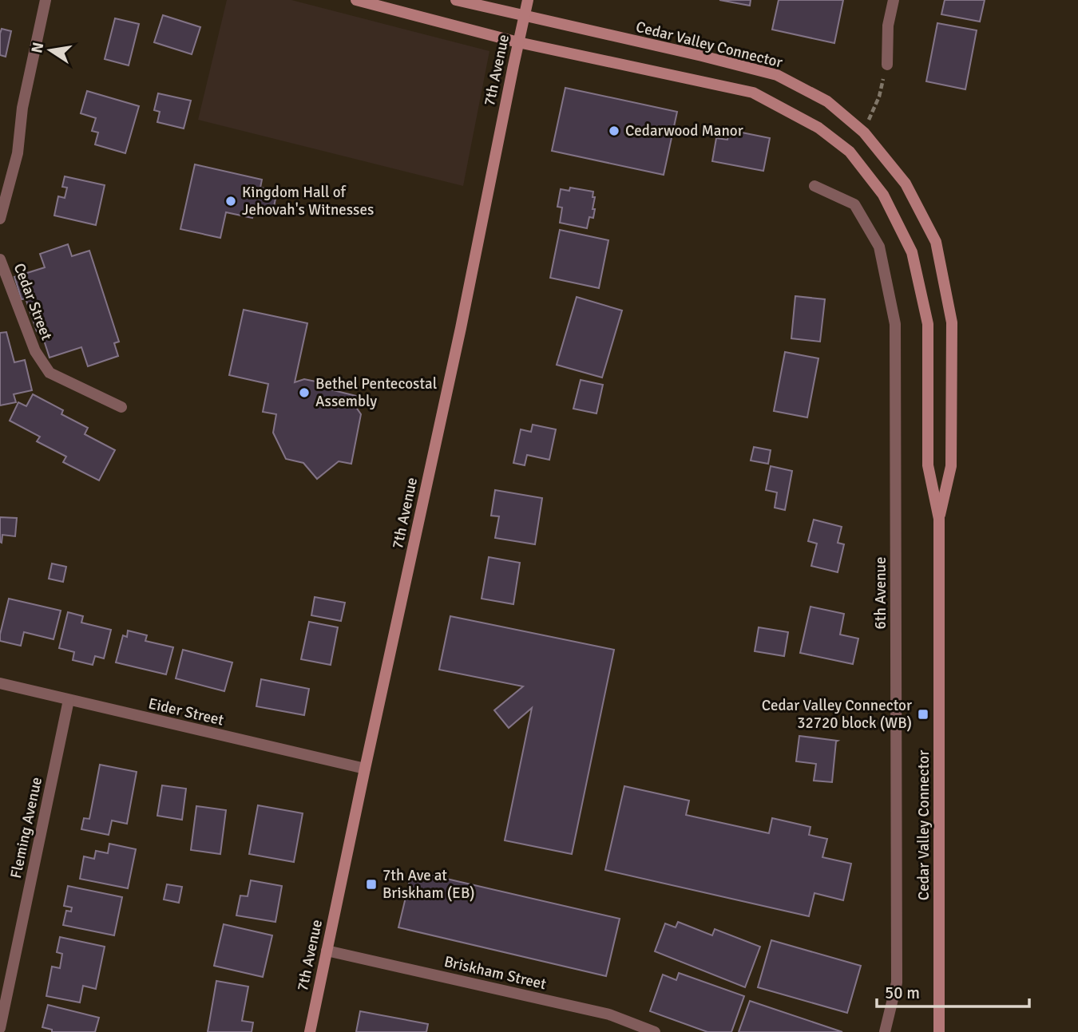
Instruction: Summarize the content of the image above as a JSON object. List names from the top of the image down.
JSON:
{
  "streets": {
    "main road": ["Cedar Valley Connector", "7th Avenue"],
    "street": [
      "Cedar Street",
      "6th Avenue",
      "Eider Street",
      "Fleming Avenue",
      "Briskham Street"
    ]
  },
  "crossings": [
    ["Cedar Valley Connector", "7th Avenue"],
    ["7th Avenue", "Eider Street"],
    ["7th Avenue", "Briskham Street"],
    ["Eider Street", "Fleming Avenue"]
  ],
  "places": {
    "other": ["Cedarwood Manor", "Kingdom Hall of Jehovah's Witnesses", "Bethel Pentecostal Assembly"],
    "transit": ["Cedar Valley Connector 32720 block (WB)", "7th Ave at Briskham (EB)"]
  },
  "scale_bar": "50 m",
  "north": "left"
}
